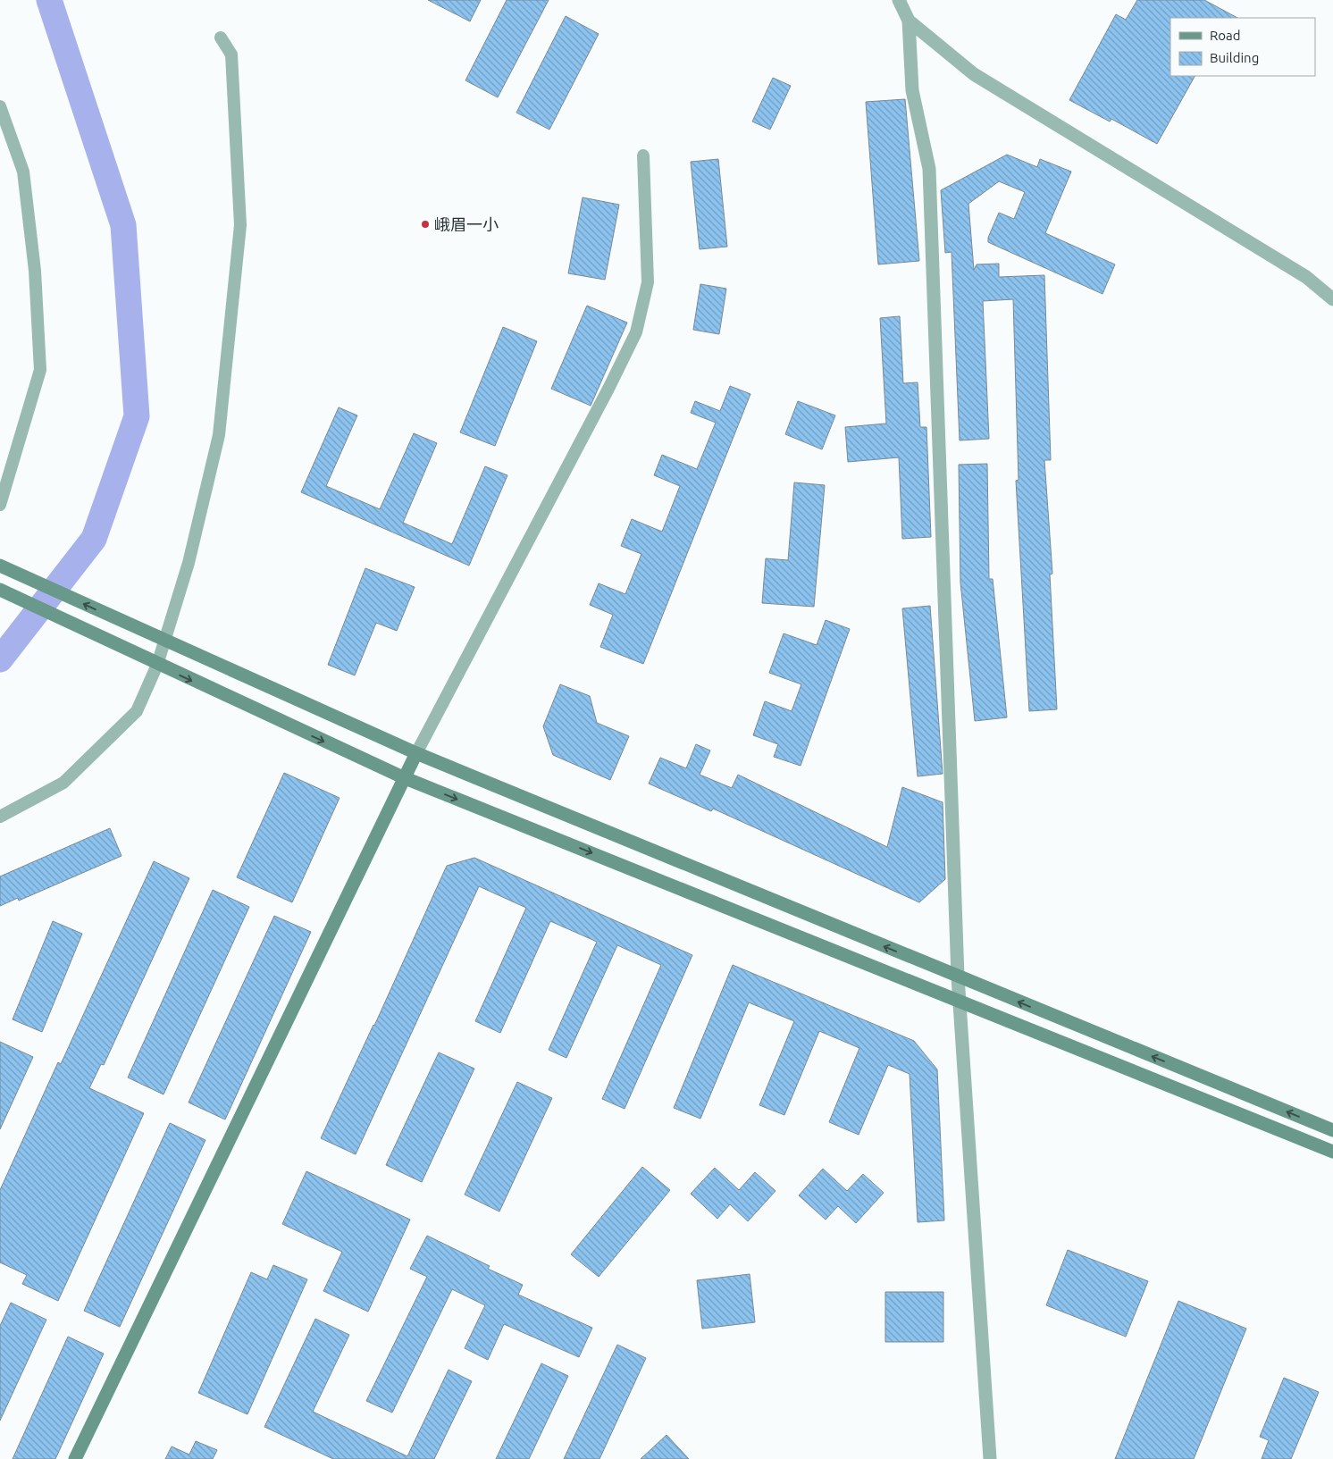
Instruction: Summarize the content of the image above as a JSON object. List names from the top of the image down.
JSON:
{
  "places": ["峨眉一小"],
  "legend": ["Road", "Building"]
}
